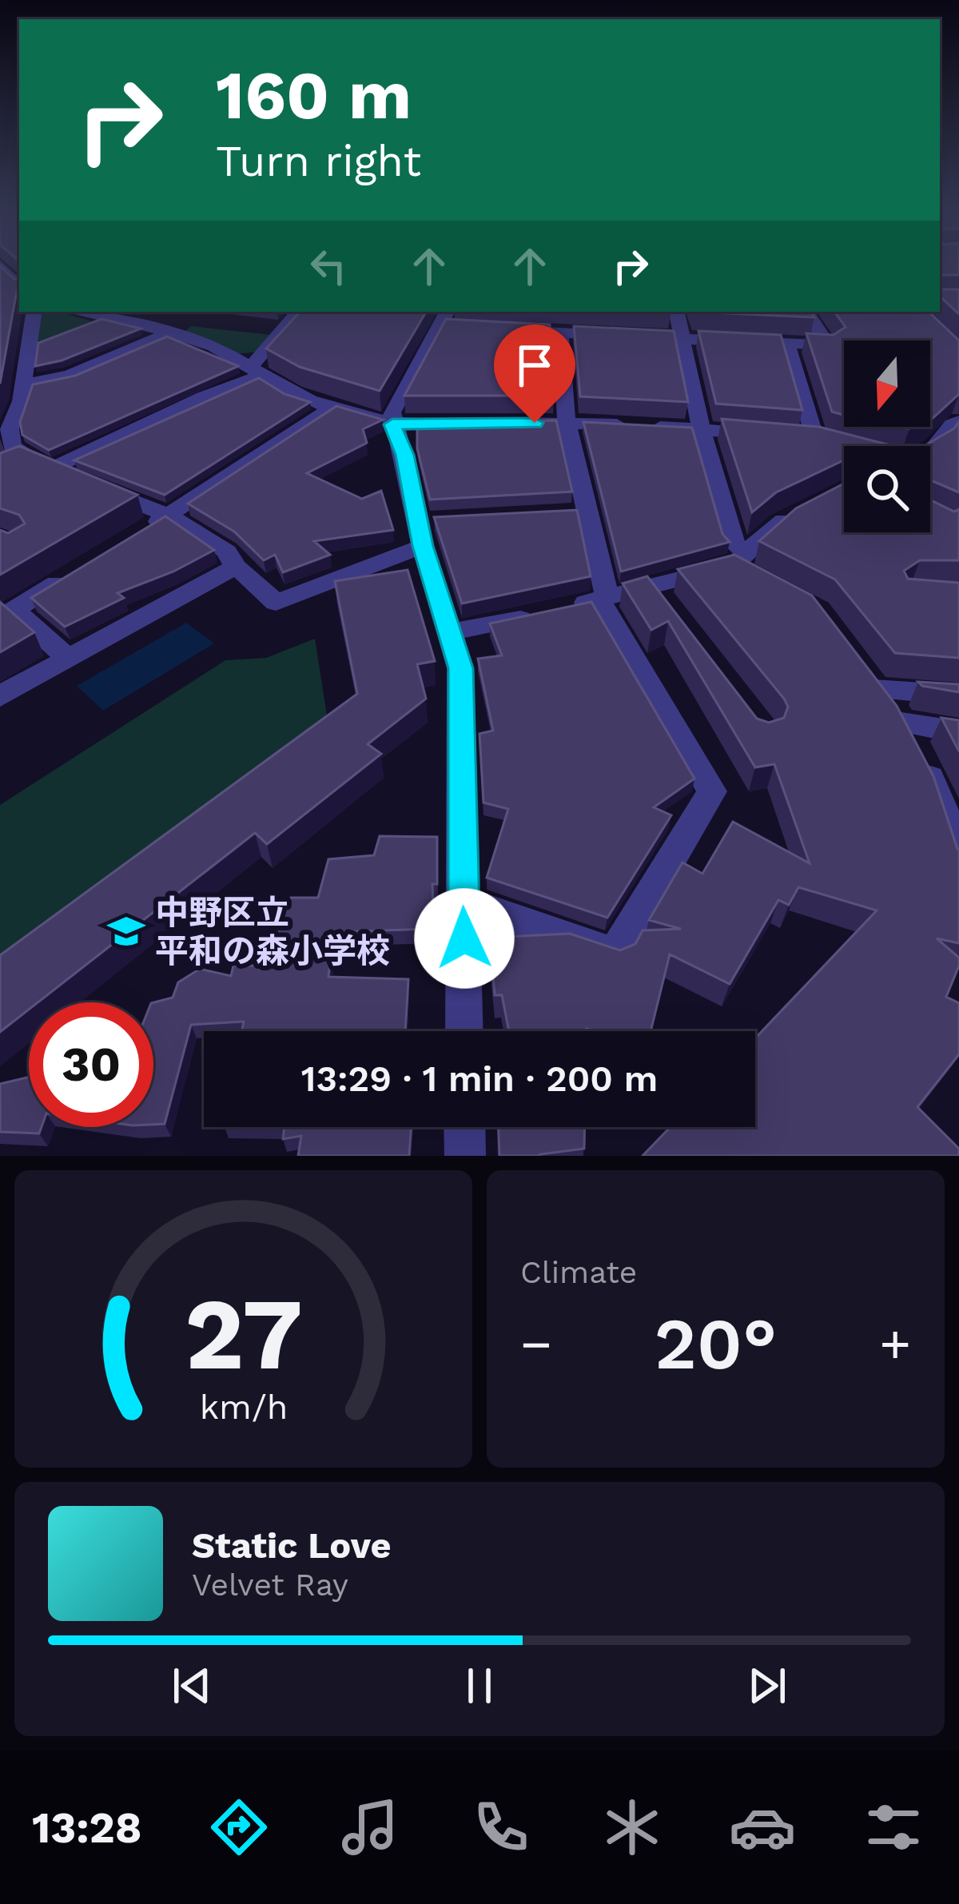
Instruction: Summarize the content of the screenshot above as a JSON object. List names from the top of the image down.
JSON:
{
  "places": {
    "school or university": ["中野区立 平和の森小学校"]
  },
  "north": "bottom",
  "page": {
    "turn": ["160 m", "Turn right"],
    "limit": "30",
    "trip": "13:29 · 1 min · 200 m",
    "tile": "Climate",
    "heat": ["−", "20°", "+"],
    "song": ["Static Love", "Velvet Ray"],
    "tabs": "13:28",
    "gauge": ["27", "km/h"]
  }
}
